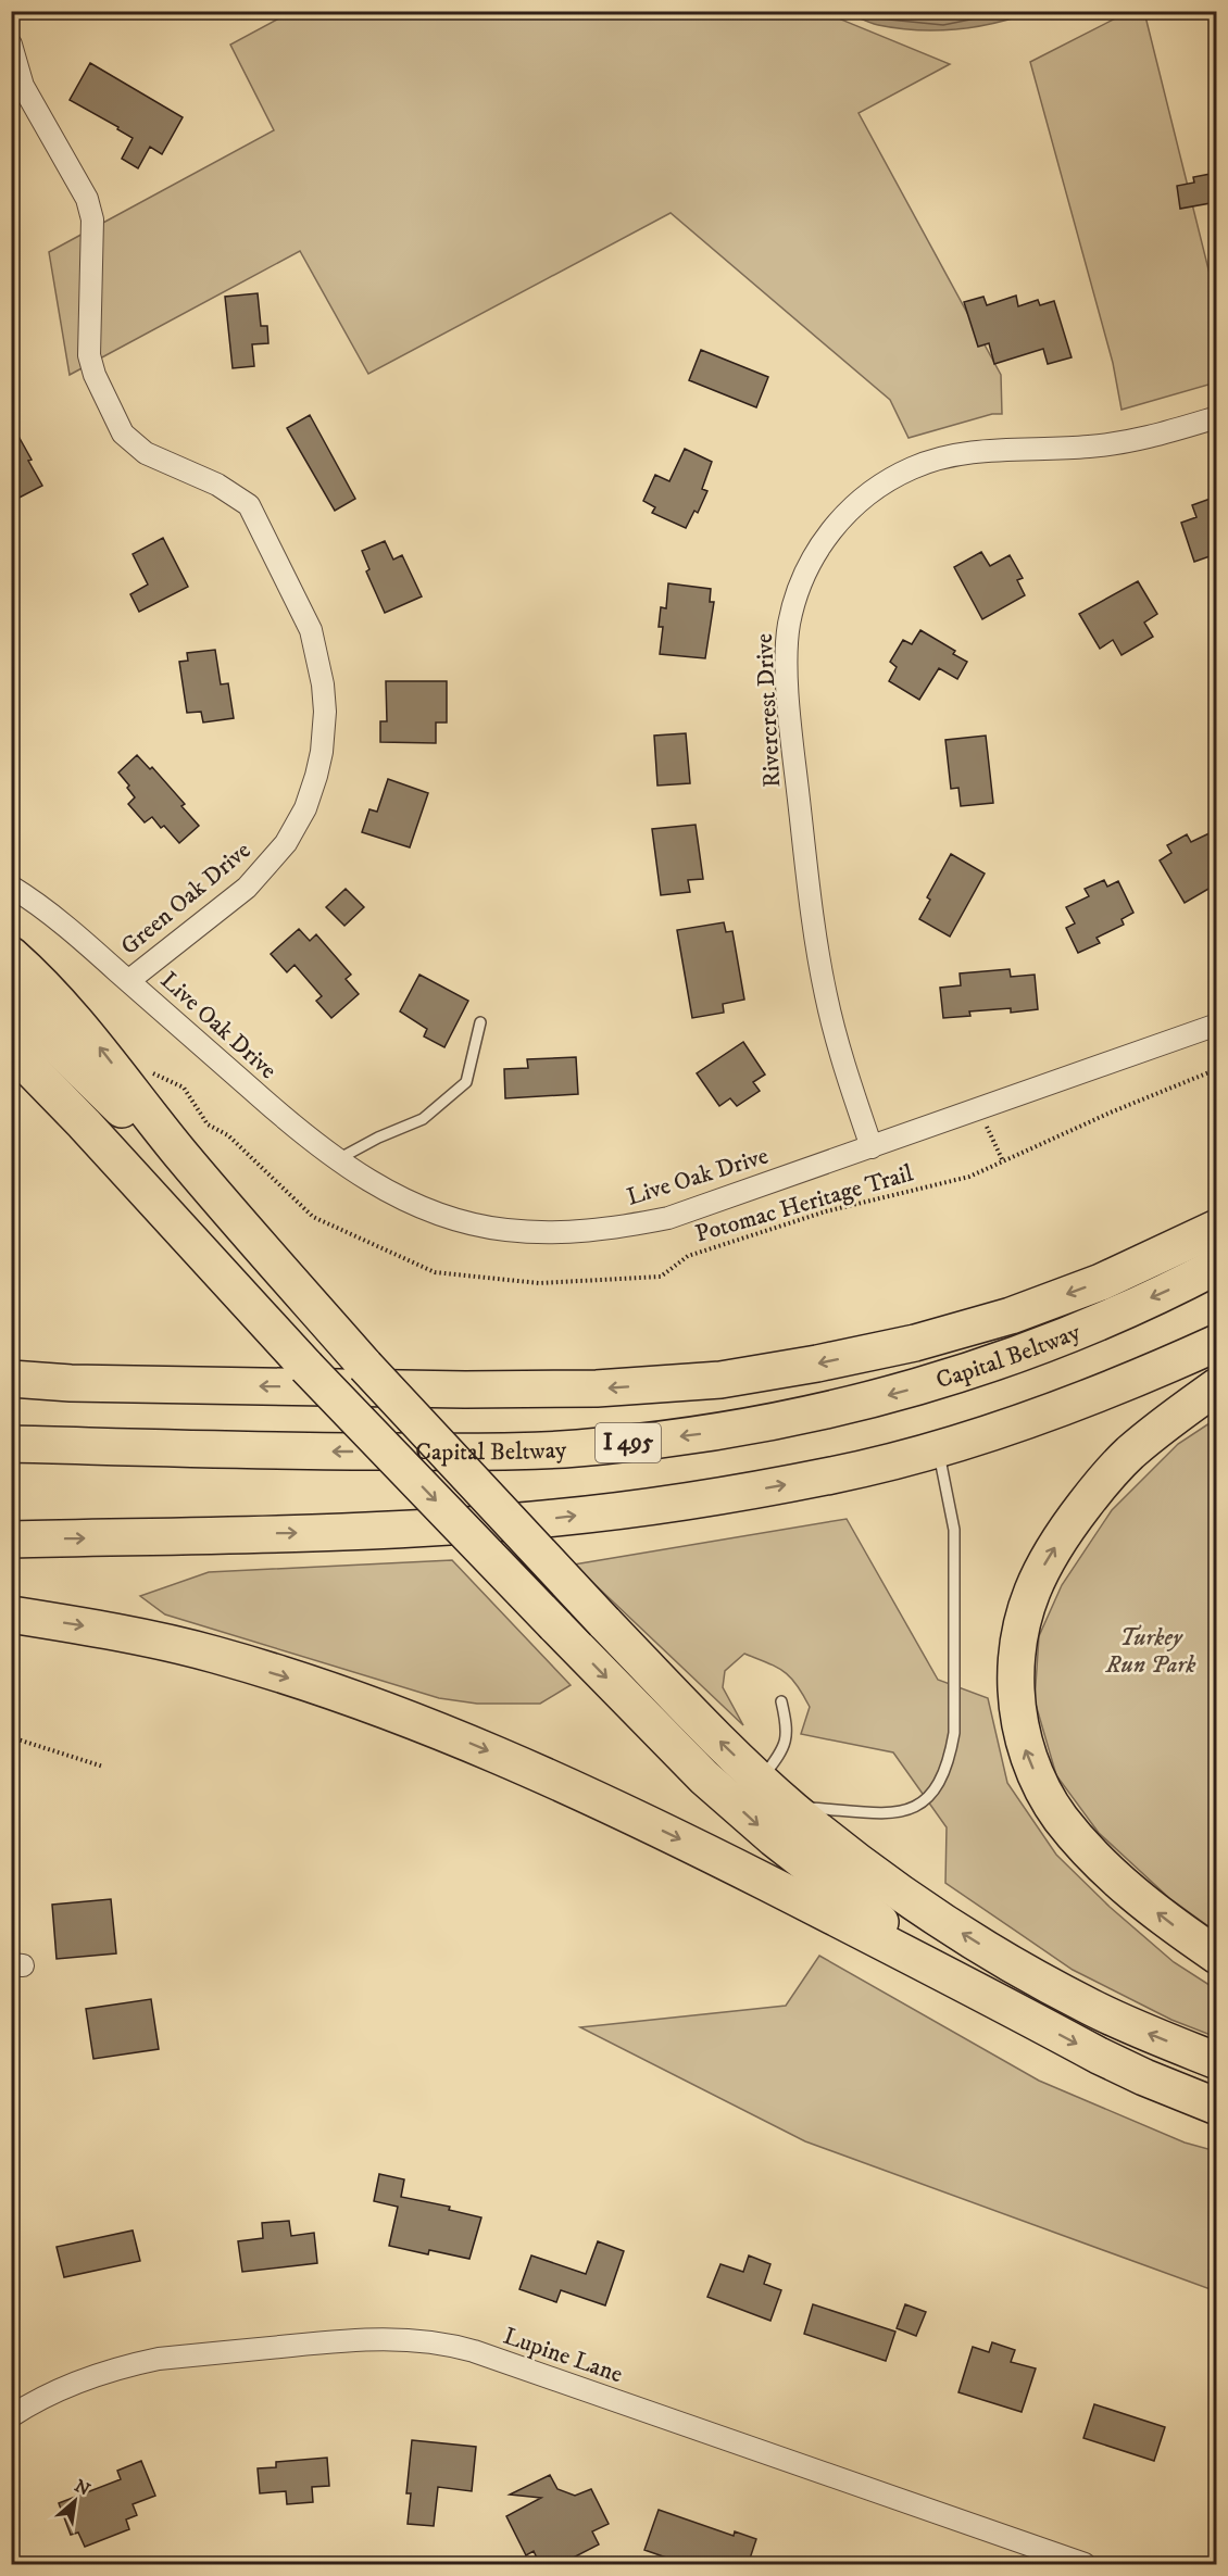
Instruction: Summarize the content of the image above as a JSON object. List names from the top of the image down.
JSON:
{
  "streets": {
    "highway": ["Capital Beltway", "I 495"],
    "street": [
      "Rivercrest Drive",
      "Green Oak Drive",
      "Live Oak Drive",
      "Lupine Lane"
    ],
    "path": ["Potomac Heritage Trail"]
  },
  "crossings": [
    ["Rivercrest Drive", "Live Oak Drive"],
    ["Green Oak Drive", "Live Oak Drive"]
  ],
  "parks": ["Turkey Run Park"],
  "north": "top right"
}
